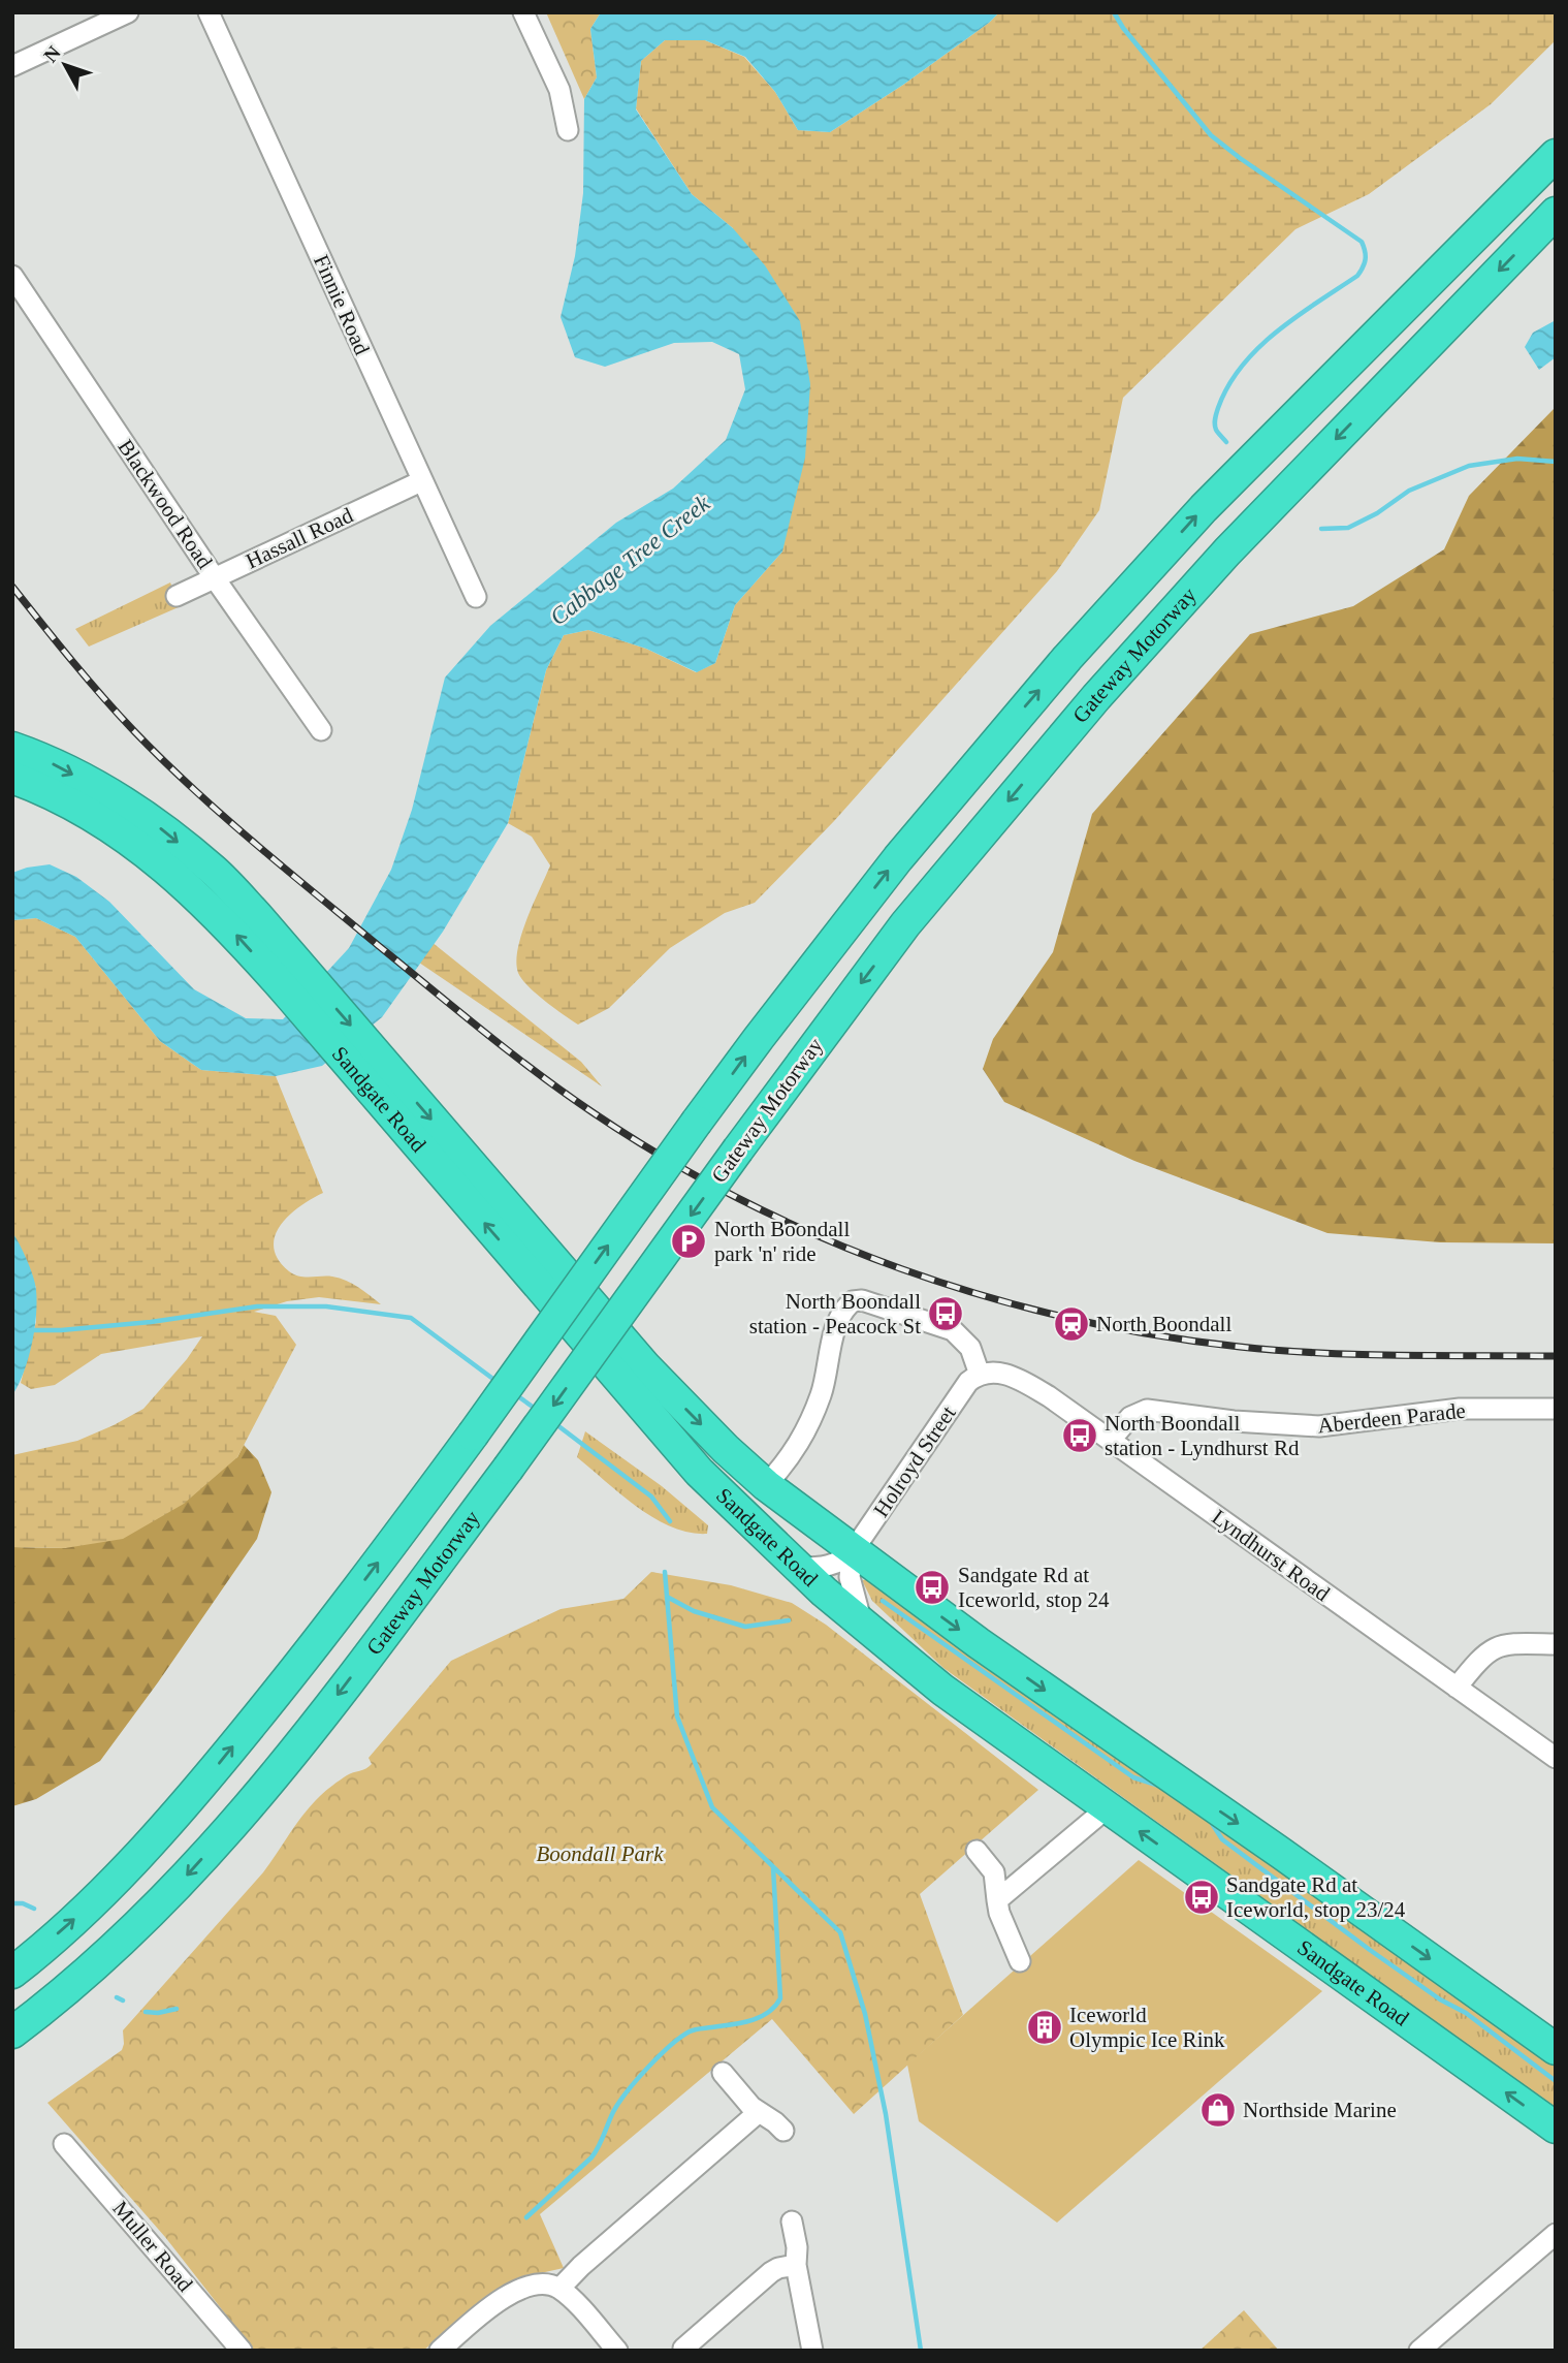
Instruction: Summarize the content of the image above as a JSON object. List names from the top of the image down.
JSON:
{
  "streets": {
    "highway": ["Gateway Motorway", "Sandgate Road"],
    "street": [
      "Finnie Road",
      "Blackwood Road",
      "Hassall Road",
      "Aberdeen Parade",
      "Holroyd Street",
      "Lyndhurst Road",
      "Muller Road"
    ]
  },
  "crossings": [
    ["Finnie Road", "Hassall Road"],
    ["Blackwood Road", "Hassall Road"],
    ["Sandgate Road", "Holroyd Street"],
    ["Aberdeen Parade", "Lyndhurst Road"],
    ["Holroyd Street", "Lyndhurst Road"]
  ],
  "water": ["Cabbage Tree Creek"],
  "parks": ["Boondall Park"],
  "places": {
    "parking": ["North Boondall park 'n' ride"],
    "bus stop": [
      "North Boondall station - Peacock St",
      "North Boondall station - Lyndhurst Rd",
      "Sandgate Rd at Iceworld, stop 24",
      "Sandgate Rd at Iceworld, stop 23/24"
    ],
    "station": ["North Boondall"],
    "building": ["Iceworld Olympic Ice Rink"],
    "shop": ["Northside Marine"]
  },
  "north": "top left"
}
